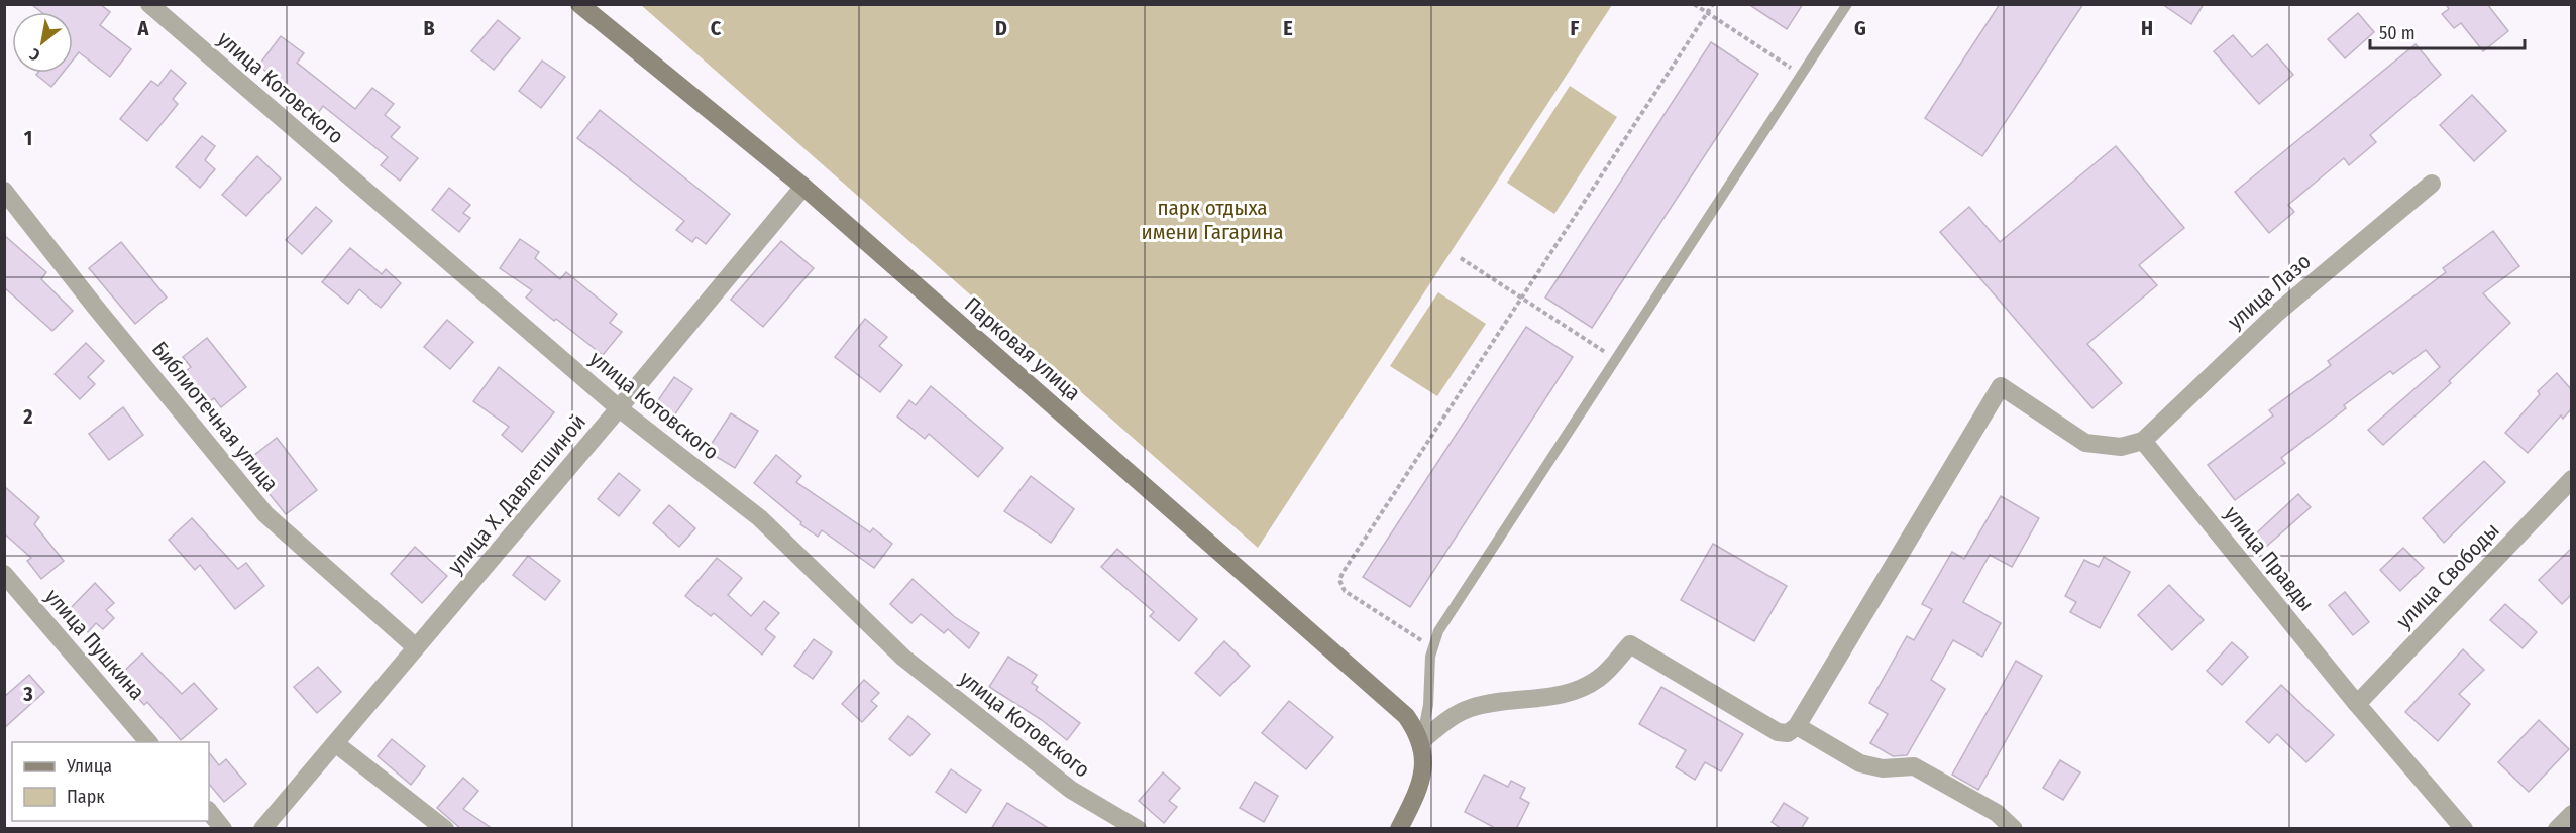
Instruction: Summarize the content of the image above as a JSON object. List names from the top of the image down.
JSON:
{
  "streets": {
    "street": [
      "улица Котовского",
      "улица Лазо",
      "Парковая улица",
      "Библиотечная улица",
      "улица Х. Давлетшиной",
      "улица Правды",
      "улица Свободы",
      "улица Пушкина"
    ]
  },
  "crossings": [
    ["улица Котовского", "улица Х. Давлетшиной"],
    ["улица Лазо", "улица Правды"],
    ["Парковая улица", "улица Х. Давлетшиной"],
    ["Библиотечная улица", "улица Х. Давлетшиной"],
    ["улица Правды", "улица Свободы"]
  ],
  "parks": ["парк отдыха имени Гагарина"],
  "legend": ["Улица", "Парк"],
  "scale_bar": "50 m",
  "north": "bottom left",
  "grid": {
    "columns": [
      "A",
      "B",
      "C",
      "D",
      "E",
      "F",
      "G",
      "H"
    ],
    "rows": ["1", "2", "3"]
  }
}
